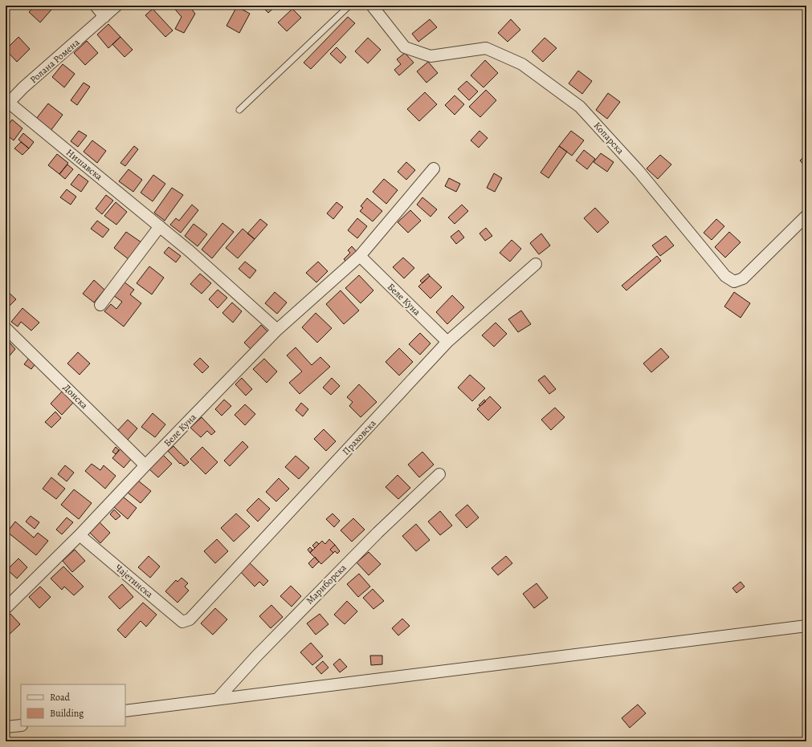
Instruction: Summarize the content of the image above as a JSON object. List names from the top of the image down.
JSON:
{
  "streets": {
    "street": [
      "Ролана Ромена",
      "Копарска",
      "Нишавска",
      "Беле Куна",
      "Донска",
      "Праховска",
      "Чајетинска",
      "Мариборска"
    ]
  },
  "crossings": [
    ["Ролана Ромена", "Нишавска"],
    ["Нишавска", "Беле Куна"],
    ["Беле Куна", "Донска"],
    ["Беле Куна", "Праховска"],
    ["Беле Куна", "Чајетинска"],
    ["Праховска", "Чајетинска"]
  ],
  "legend": ["Road", "Building"]
}
